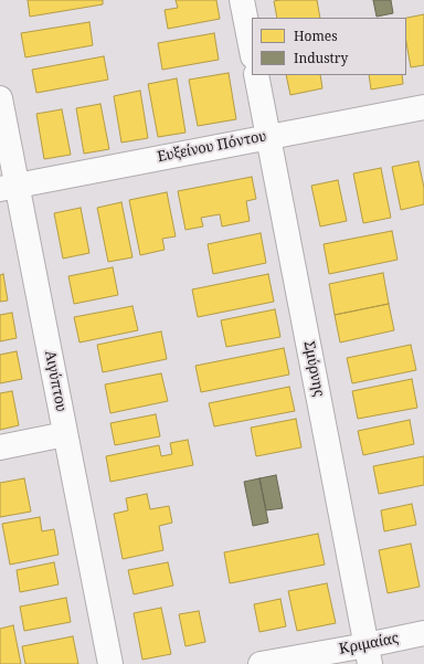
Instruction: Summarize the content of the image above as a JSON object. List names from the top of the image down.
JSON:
{
  "streets": {
    "street": [
      "Ευξείνου Πόντου",
      "Σμύρνης",
      "Αιγύπτου",
      "Κριμαίας"
    ]
  },
  "crossings": [
    ["Ευξείνου Πόντου", "Σμύρνης"],
    ["Ευξείνου Πόντου", "Αιγύπτου"],
    ["Σμύρνης", "Κριμαίας"]
  ],
  "legend": ["Homes", "Industry"]
}
